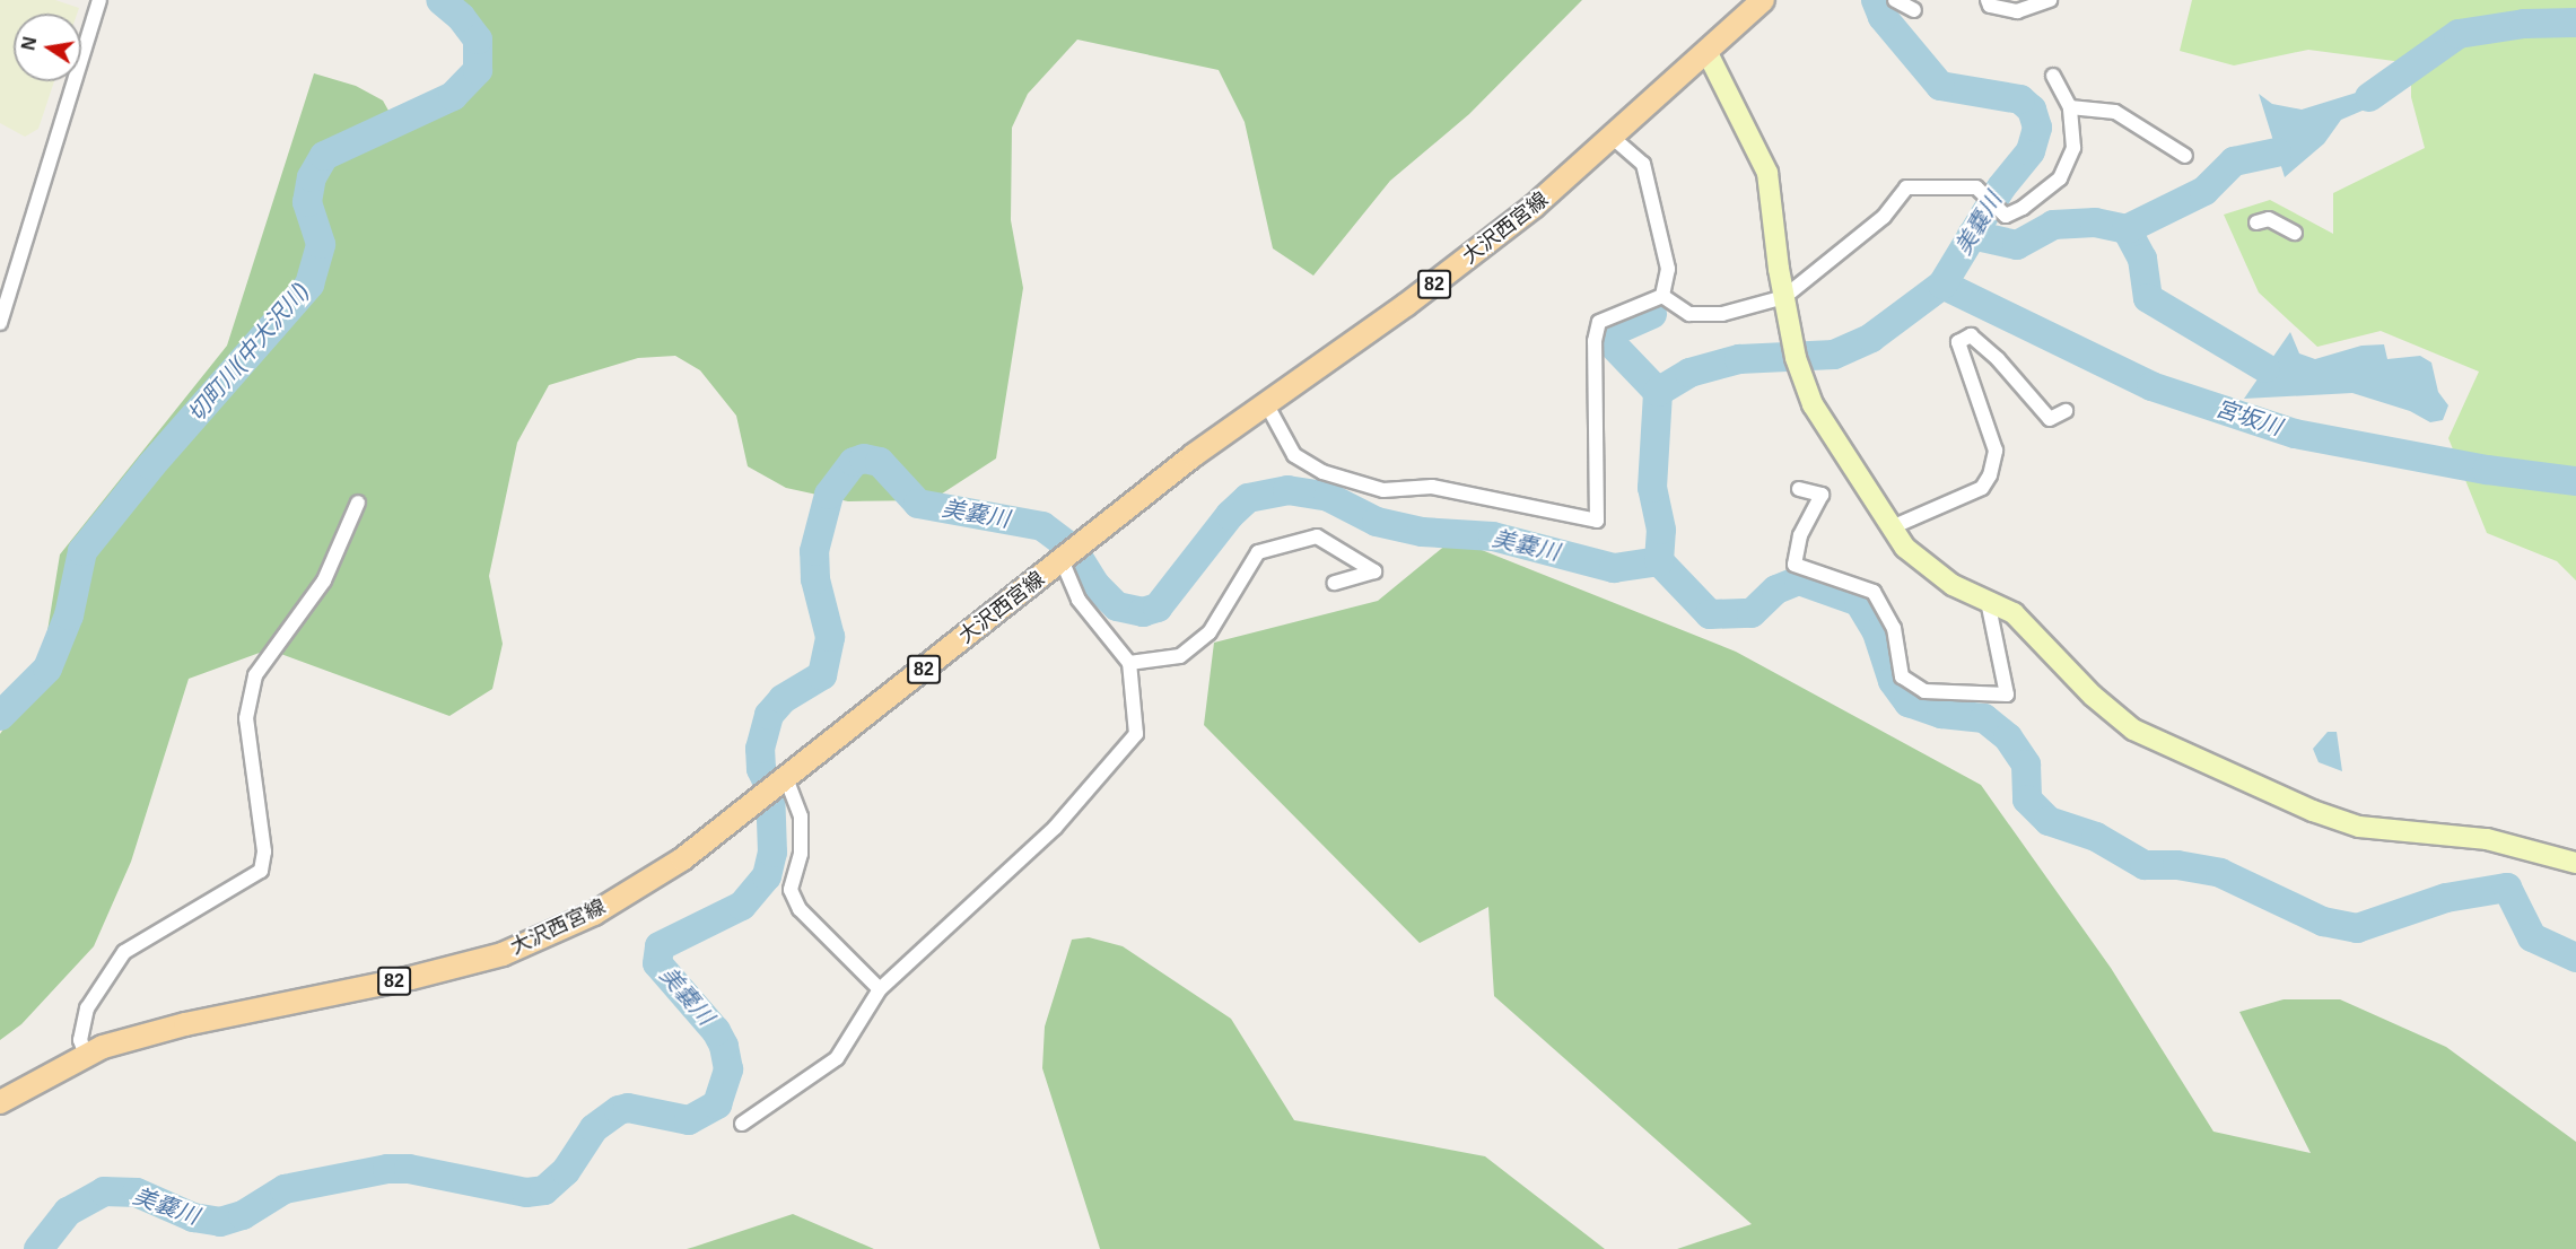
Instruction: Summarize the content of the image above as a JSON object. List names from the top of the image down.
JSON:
{
  "streets": {
    "main road": ["大沢西宮線", "82"]
  },
  "water": ["美嚢川", "切町川(中大沢川)", "宮坂川"],
  "north": "left"
}
